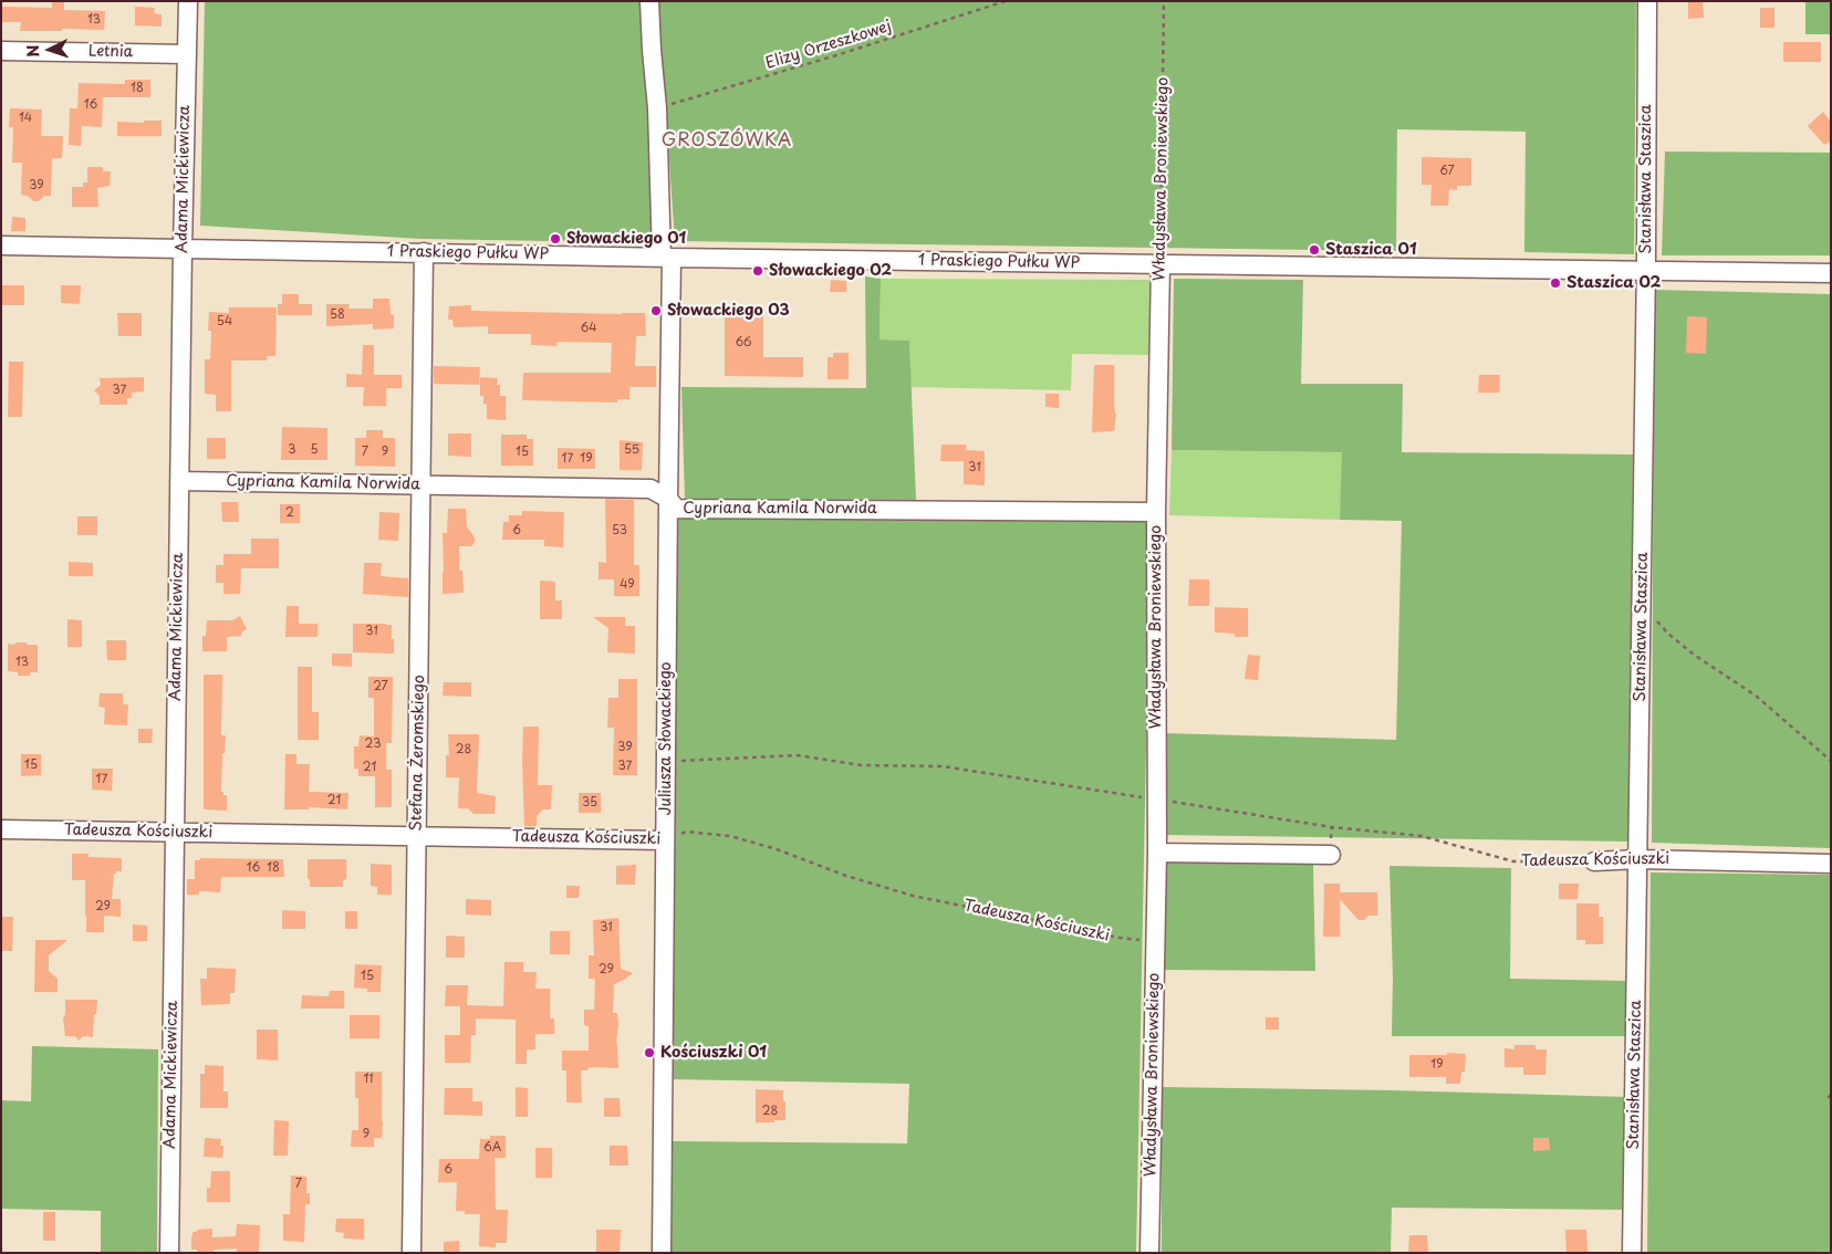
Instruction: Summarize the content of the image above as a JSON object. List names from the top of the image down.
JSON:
{
  "streets": {
    "street": [
      "Letnia",
      "Adama Mickiewicza",
      "Władysława Broniewskiego",
      "Stanisława Staszica",
      "1 Praskiego Pułku WP",
      "Cypriana Kamila Norwida",
      "Juliusza Słowackiego",
      "Stefana Żeromskiego",
      "Tadeusza Kościuszki"
    ],
    "path": ["Elizy Orzeszkowej"]
  },
  "crossings": [
    ["Elizy Orzeszkowej", "Juliusza Słowackiego"],
    ["Letnia", "Adama Mickiewicza"],
    ["Adama Mickiewicza", "1 Praskiego Pułku WP"],
    ["Adama Mickiewicza", "Cypriana Kamila Norwida"],
    ["Adama Mickiewicza", "Tadeusza Kościuszki"],
    ["Władysława Broniewskiego", "1 Praskiego Pułku WP"],
    ["Władysława Broniewskiego", "Cypriana Kamila Norwida"],
    ["Władysława Broniewskiego", "Tadeusza Kościuszki"],
    ["Stanisława Staszica", "1 Praskiego Pułku WP"],
    ["Stanisława Staszica", "Tadeusza Kościuszki"],
    ["1 Praskiego Pułku WP", "Juliusza Słowackiego"],
    ["1 Praskiego Pułku WP", "Stefana Żeromskiego"],
    ["Cypriana Kamila Norwida", "Juliusza Słowackiego"],
    ["Cypriana Kamila Norwida", "Stefana Żeromskiego"],
    ["Juliusza Słowackiego", "Tadeusza Kościuszki"],
    ["Stefana Żeromskiego", "Tadeusza Kościuszki"]
  ],
  "districts": ["GROSZÓWKA"],
  "places": [
    "Słowackiego 01",
    "Staszica 01",
    "Słowackiego 02",
    "Staszica 02",
    "Słowackiego 03",
    "Kościuszki 01"
  ],
  "house_numbers": [
    "13",
    "18",
    "16",
    "14",
    "67",
    "39",
    "58",
    "54",
    "64",
    "66",
    "37",
    "3",
    "5",
    "55",
    "7",
    "9",
    "15",
    "17",
    "19",
    "31",
    "2",
    "6",
    "53",
    "49",
    "31",
    "13",
    "27",
    "23",
    "39",
    "28",
    "15",
    "37",
    "21",
    "17",
    "21",
    "35",
    "16",
    "18",
    "29",
    "31",
    "29",
    "15",
    "19",
    "11",
    "28",
    "9",
    "6A",
    "6",
    "7"
  ],
  "north": "left"
}
